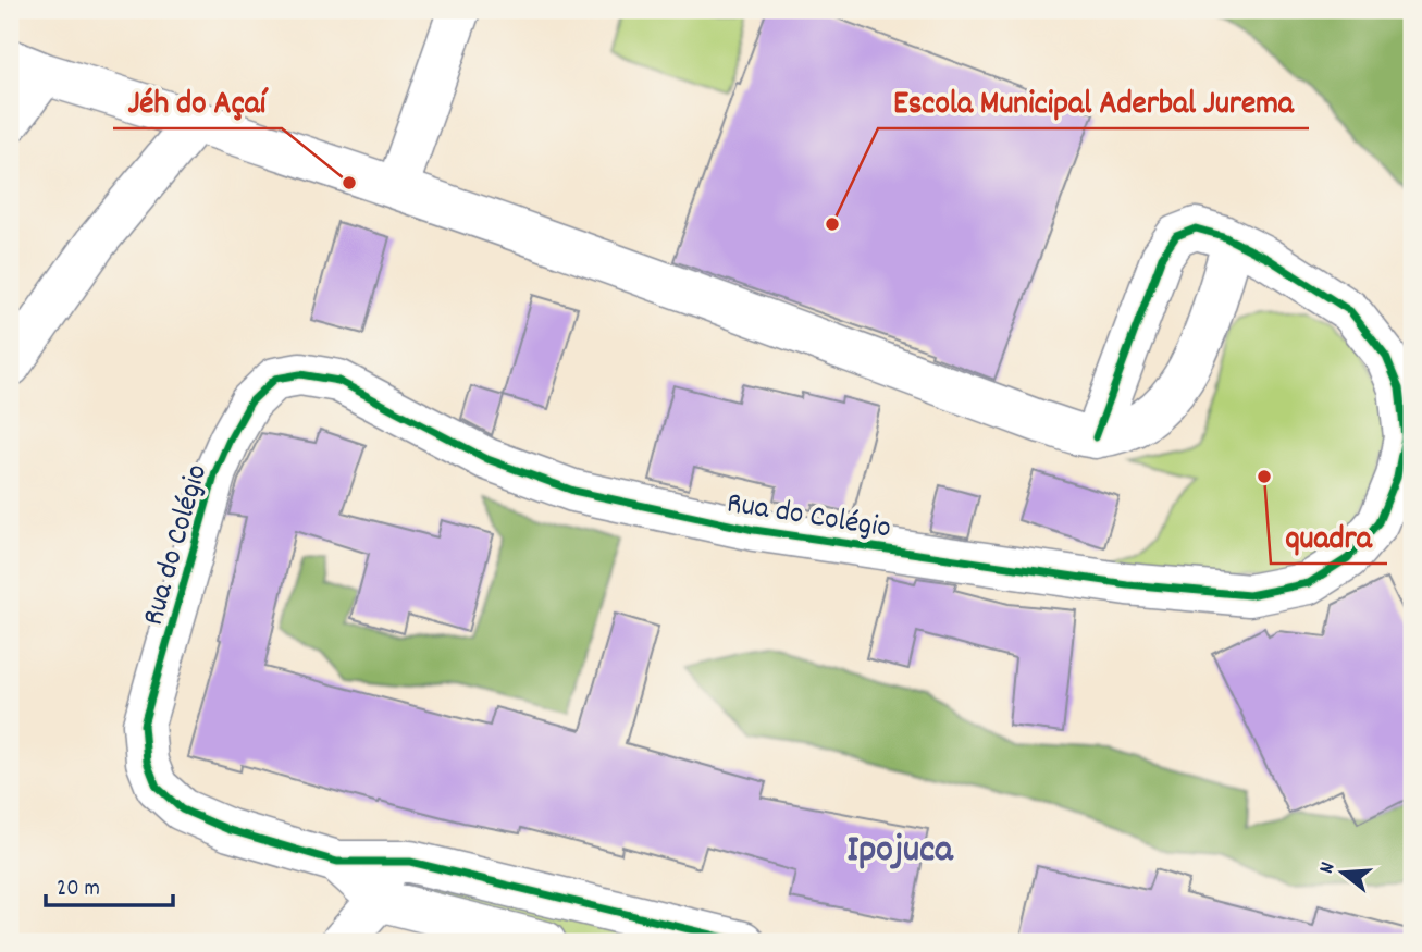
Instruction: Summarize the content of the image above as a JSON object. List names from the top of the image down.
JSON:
{
  "streets": {
    "street": ["Rua do Colégio"]
  },
  "districts": ["Ipojuca"],
  "places": ["Jéh do Açaí", "Escola Municipal Aderbal Jurema", "quadra"],
  "scale_bar": "20 m",
  "north": "left"
}
